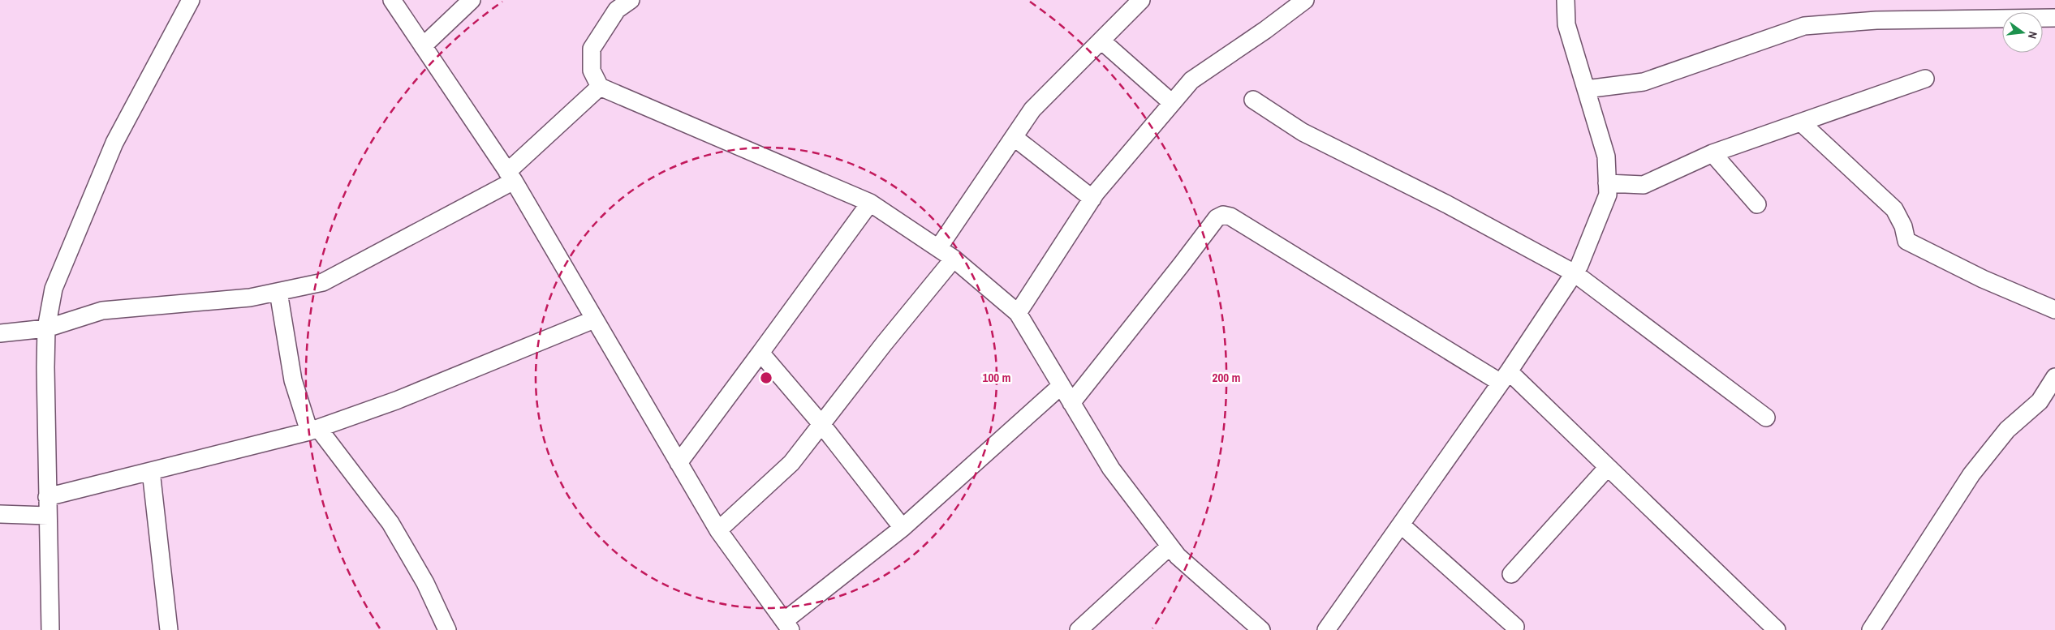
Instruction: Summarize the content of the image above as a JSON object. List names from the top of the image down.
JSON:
{
  "north": "right",
  "rings": ["100 m", "200 m"]
}
